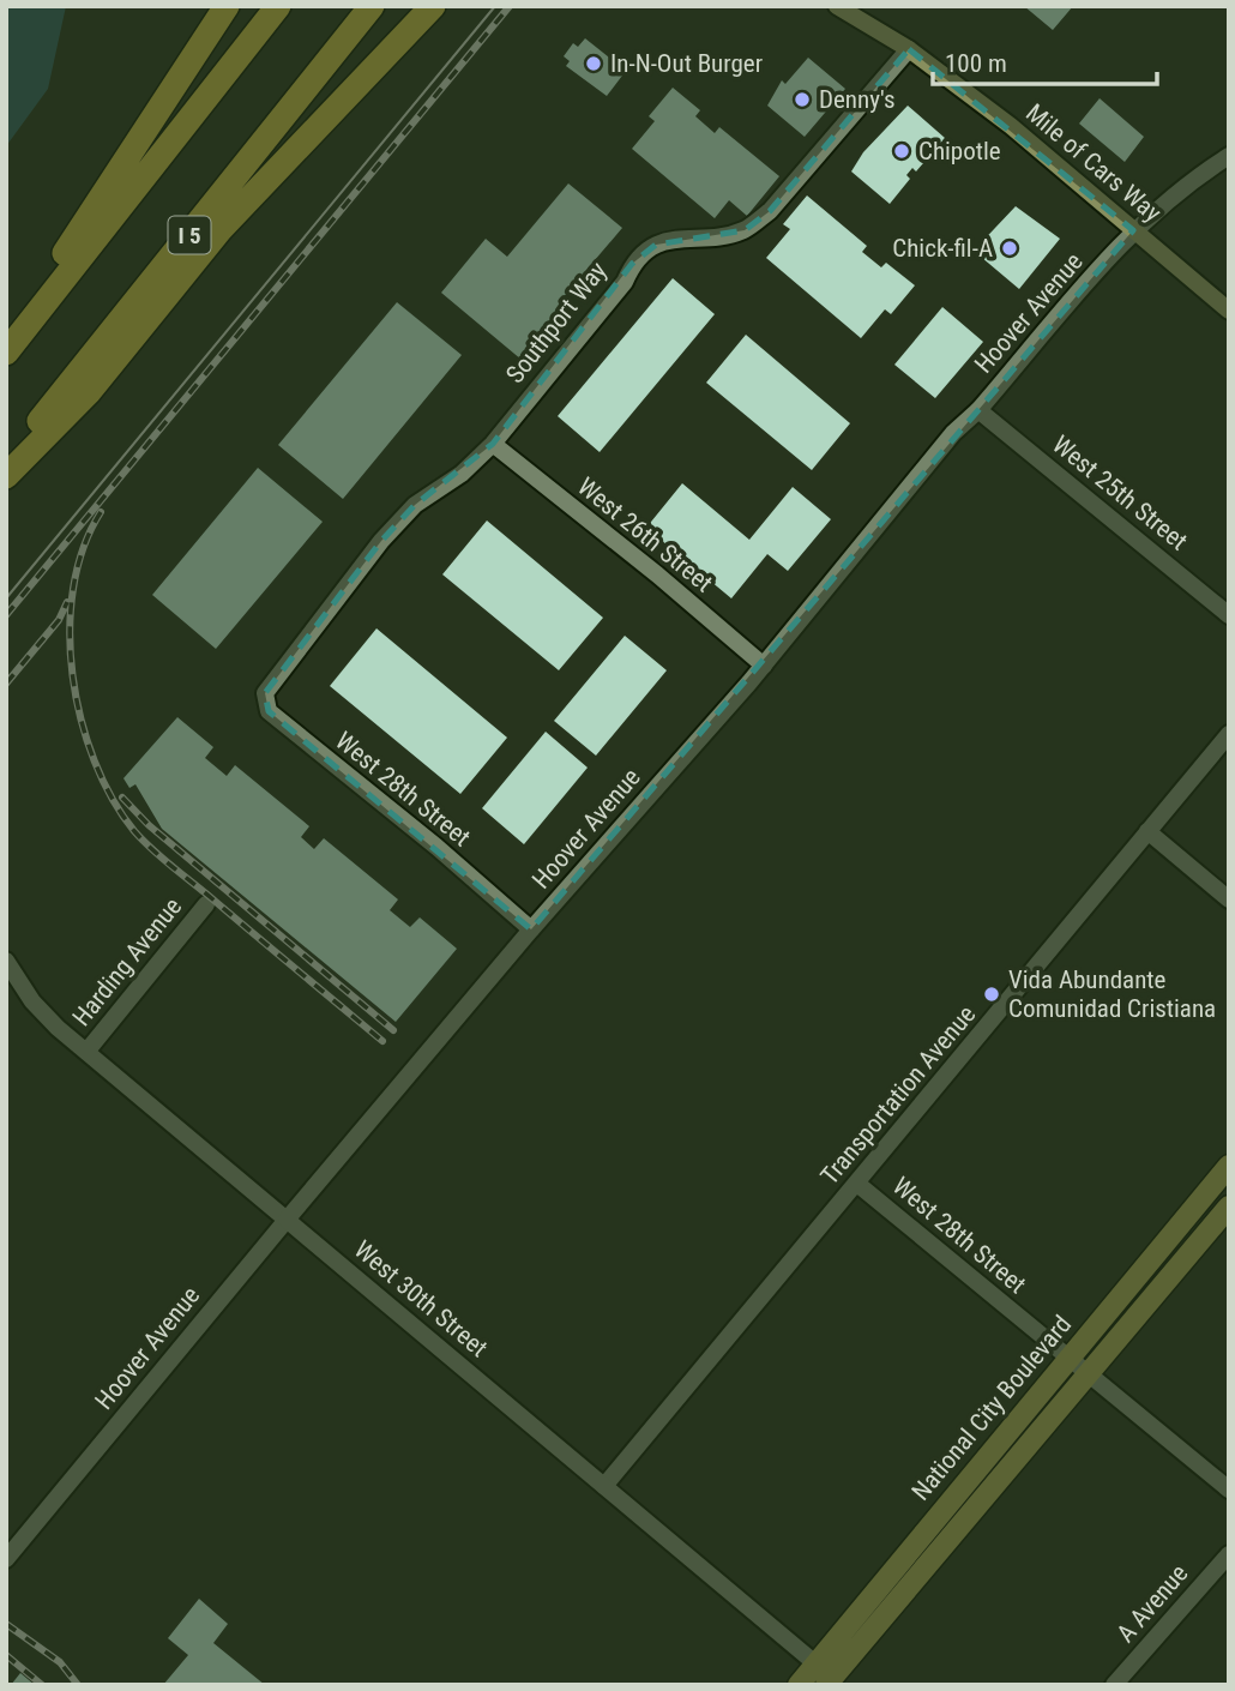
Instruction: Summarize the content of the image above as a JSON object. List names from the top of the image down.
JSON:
{
  "streets": {
    "highway": ["I 5"],
    "main road": ["Mile of Cars Way", "National City Boulevard"],
    "street": [
      "Hoover Avenue",
      "Southport Way",
      "West 25th Street",
      "West 26th Street",
      "West 28th Street",
      "Harding Avenue",
      "Transportation Avenue",
      "West 30th Street",
      "A Avenue"
    ]
  },
  "crossings": [
    ["Mile of Cars Way", "Hoover Avenue"],
    ["Mile of Cars Way", "Southport Way"],
    ["Hoover Avenue", "West 25th Street"],
    ["Hoover Avenue", "West 26th Street"],
    ["Hoover Avenue", "West 28th Street"],
    ["Hoover Avenue", "West 30th Street"],
    ["Southport Way", "West 26th Street"],
    ["Southport Way", "West 28th Street"],
    ["West 28th Street", "Transportation Avenue"],
    ["West 28th Street", "National City Boulevard"],
    ["Harding Avenue", "West 30th Street"],
    ["Transportation Avenue", "West 30th Street"],
    ["West 30th Street", "National City Boulevard"]
  ],
  "places": [
    "In-N-Out Burger",
    "Denny's",
    "Chipotle",
    "Chick-fil-A",
    "Vida Abundante Comunidad Cristiana"
  ],
  "scale_bar": "100 m"
}
